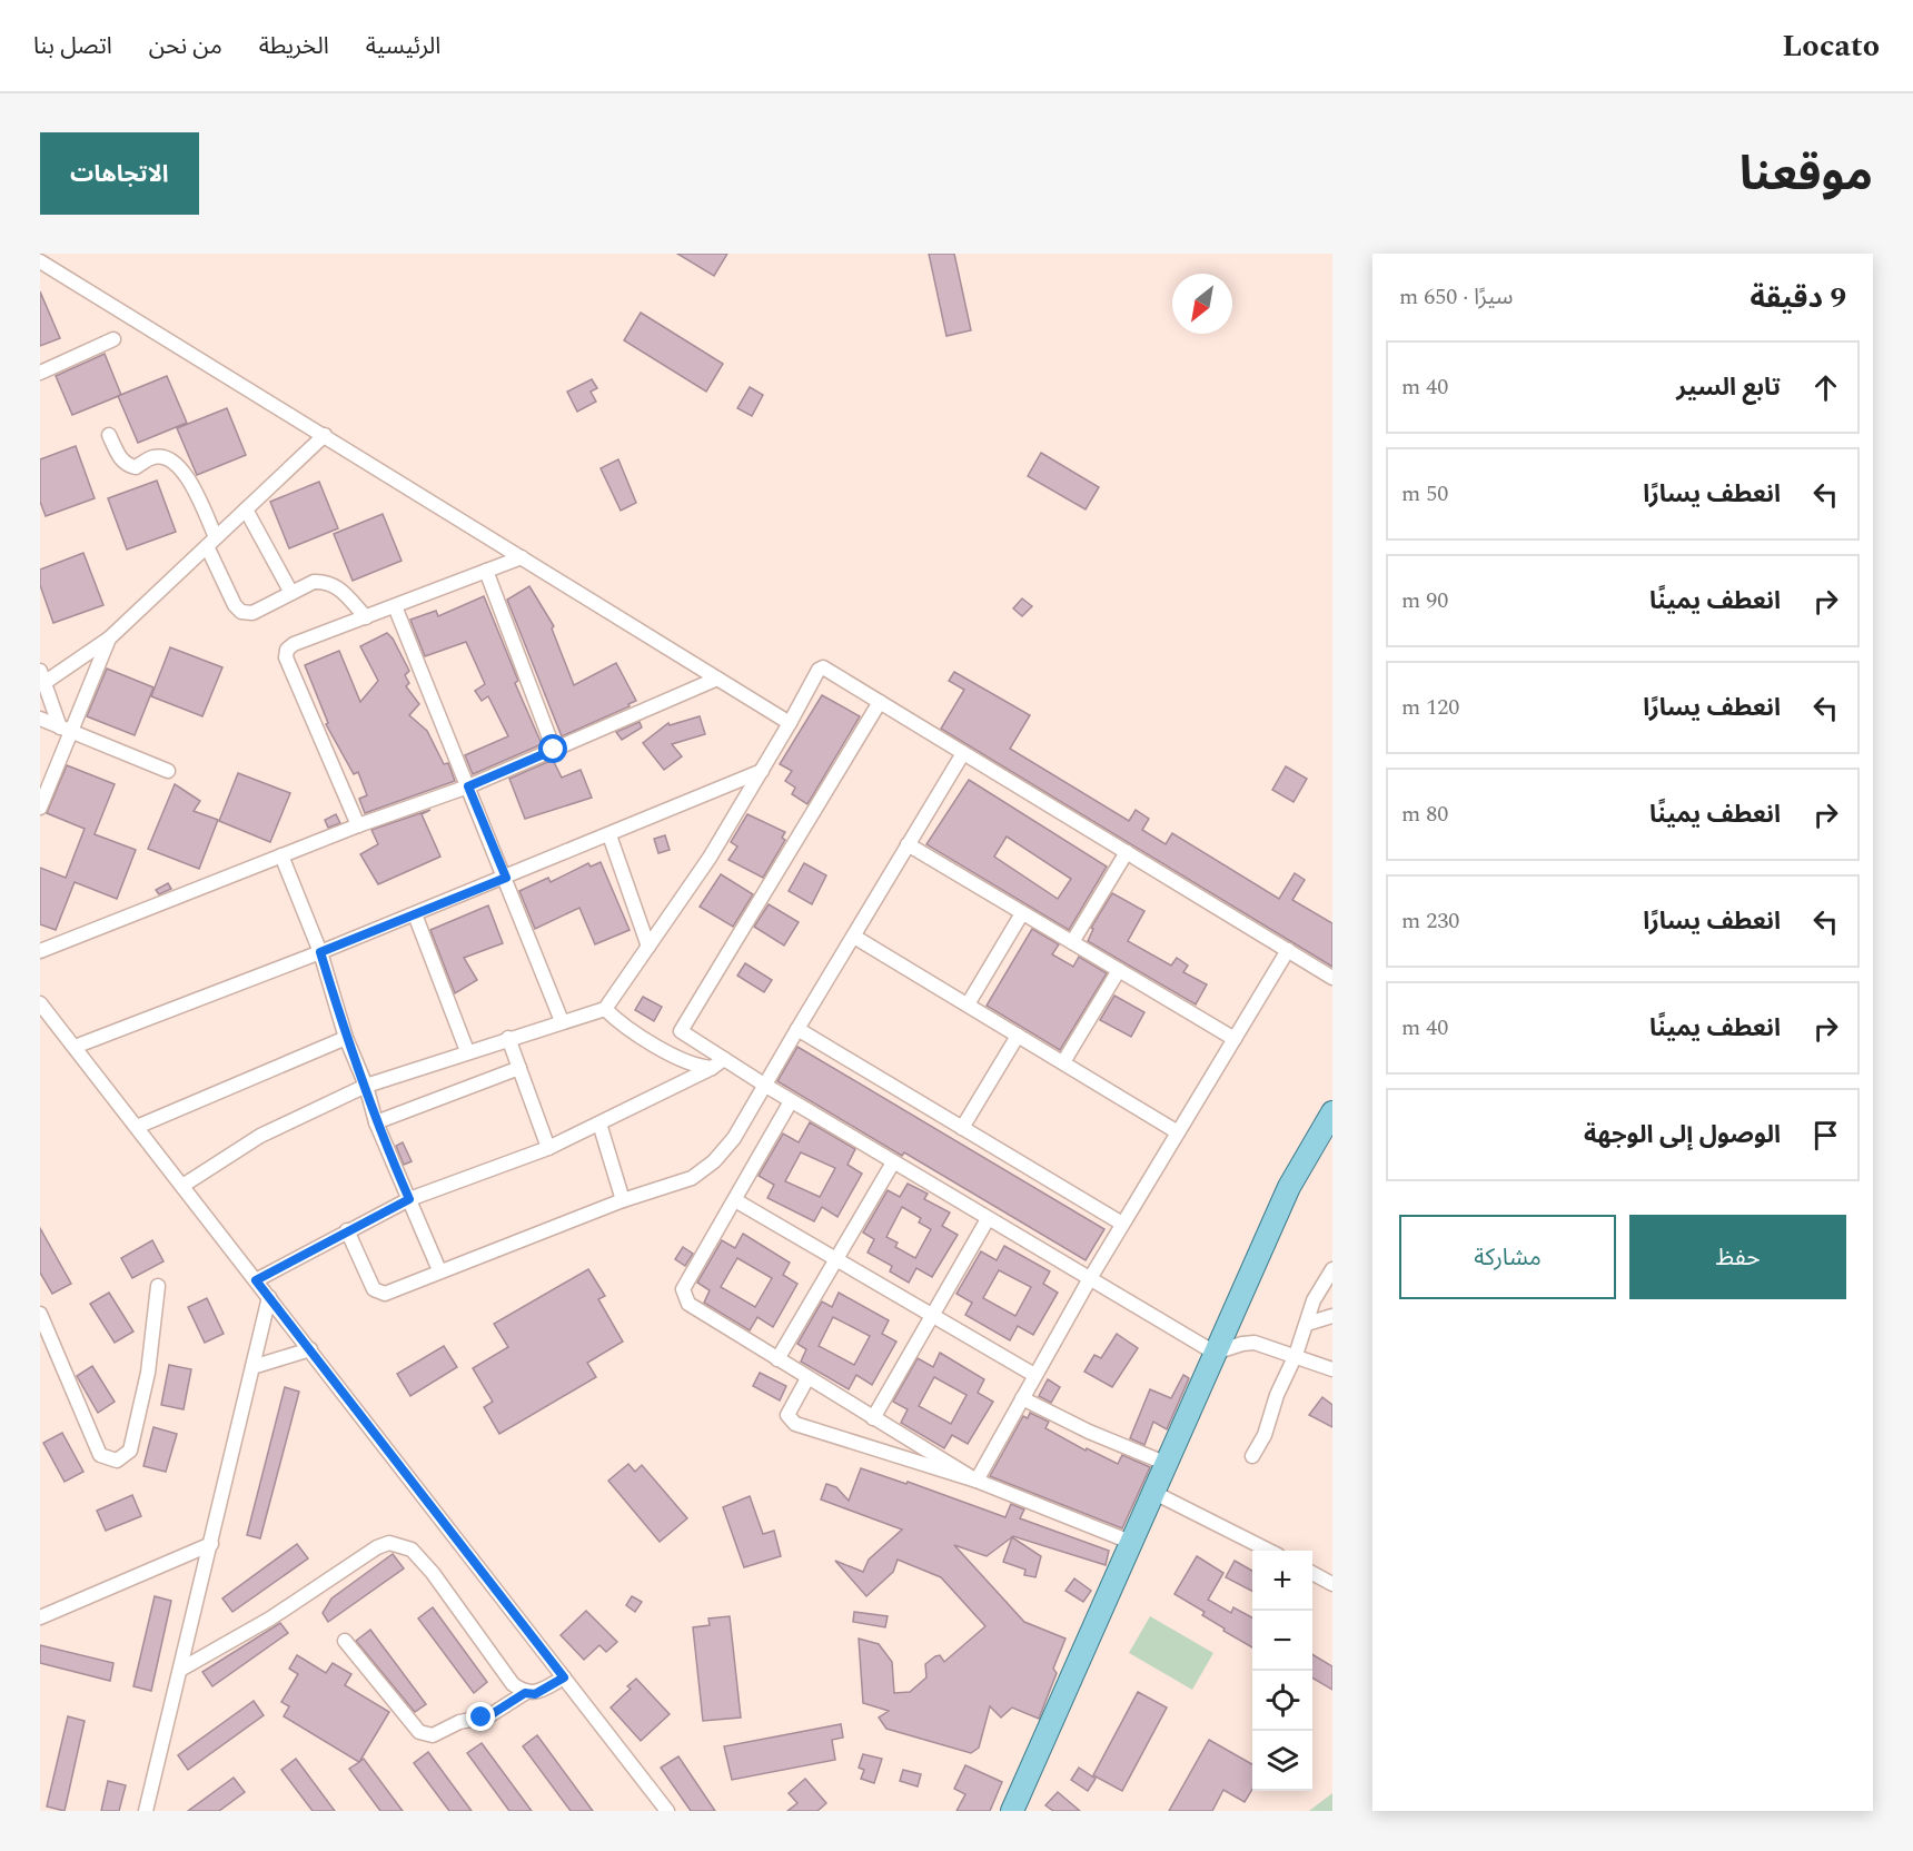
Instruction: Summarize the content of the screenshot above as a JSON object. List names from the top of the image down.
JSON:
{
  "north": "bottom left",
  "page": {
    "header": "Locato",
    "nav": [
      "الرئيسية",
      "الخريطة",
      "من نحن",
      "اتصل بنا"
    ],
    "title": "موقعنا",
    "buttons": [
      "الاتجاهات",
      ["حفظ", "مشاركة"]
    ],
    "heading": ["9 دقيقة", "سيرًا · 650 m"],
    "list": [
      ["تابع السير", "40 m"],
      ["انعطف يسارًا", "50 m"],
      ["انعطف يمينًا", "90 m"],
      ["انعطف يسارًا", "120 m"],
      ["انعطف يمينًا", "80 m"],
      ["انعطف يسارًا", "230 m"],
      ["انعطف يمينًا", "40 m"],
      "الوصول إلى الوجهة"
    ],
    "map_buttons": ["+", "−"]
  }
}
